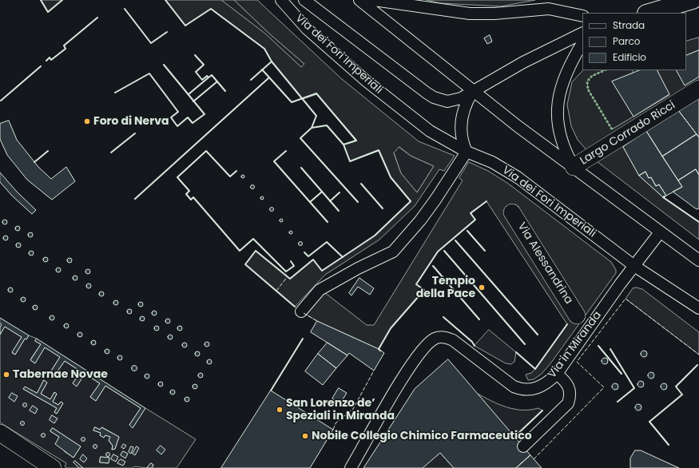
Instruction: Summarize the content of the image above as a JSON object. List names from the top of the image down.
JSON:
{
  "streets": {
    "street": ["Largo Corrado Ricci", "Via Alessandrina"],
    "lane": ["Via dei Fori Imperiali", "Via in Miranda"]
  },
  "crossings": [
    ["Via dei Fori Imperiali", "Via in Miranda"]
  ],
  "places": [
    "Foro di Nerva",
    "Tempio della Pace",
    "Tabernae Novae",
    "San Lorenzo de’ Speziali in Miranda",
    "Nobile Collegio Chimico Farmaceutico"
  ],
  "legend": ["Strada", "Parco", "Edificio"]
}
